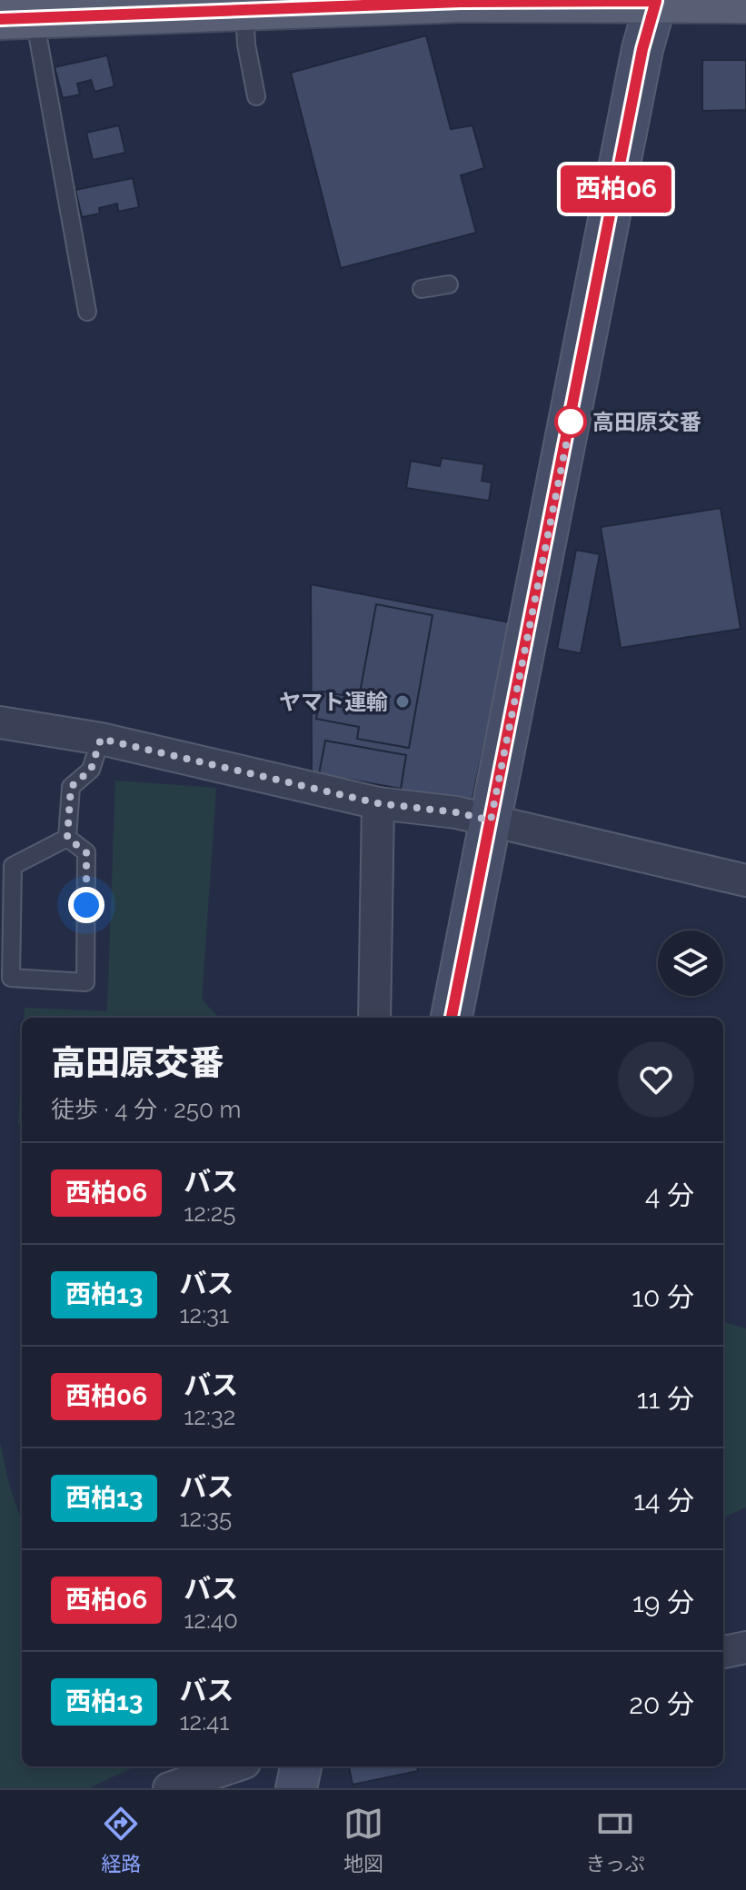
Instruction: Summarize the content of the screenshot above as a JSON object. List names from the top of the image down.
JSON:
{
  "places": ["高田原交番", "ヤマト運輸"],
  "lines": ["bus line 西柏06"],
  "page": {
    "on_map": "西柏06",
    "heading": ["高田原交番", "徒歩 · 4 分 · 250 m"],
    "list": [
      {
        "mark": "西柏06",
        "name": "バス",
        "note": "12:25",
        "value": "4 分"
      },
      {
        "mark": "西柏13",
        "name": "バス",
        "note": "12:31",
        "value": "10 分"
      },
      {
        "mark": "西柏06",
        "name": "バス",
        "note": "12:32",
        "value": "11 分"
      },
      {
        "mark": "西柏13",
        "name": "バス",
        "note": "12:35",
        "value": "14 分"
      },
      {
        "mark": "西柏06",
        "name": "バス",
        "note": "12:40",
        "value": "19 分"
      },
      {
        "mark": "西柏13",
        "name": "バス",
        "note": "12:41",
        "value": "20 分"
      }
    ],
    "tabs": ["経路", "地図", "きっぷ"]
  }
}
